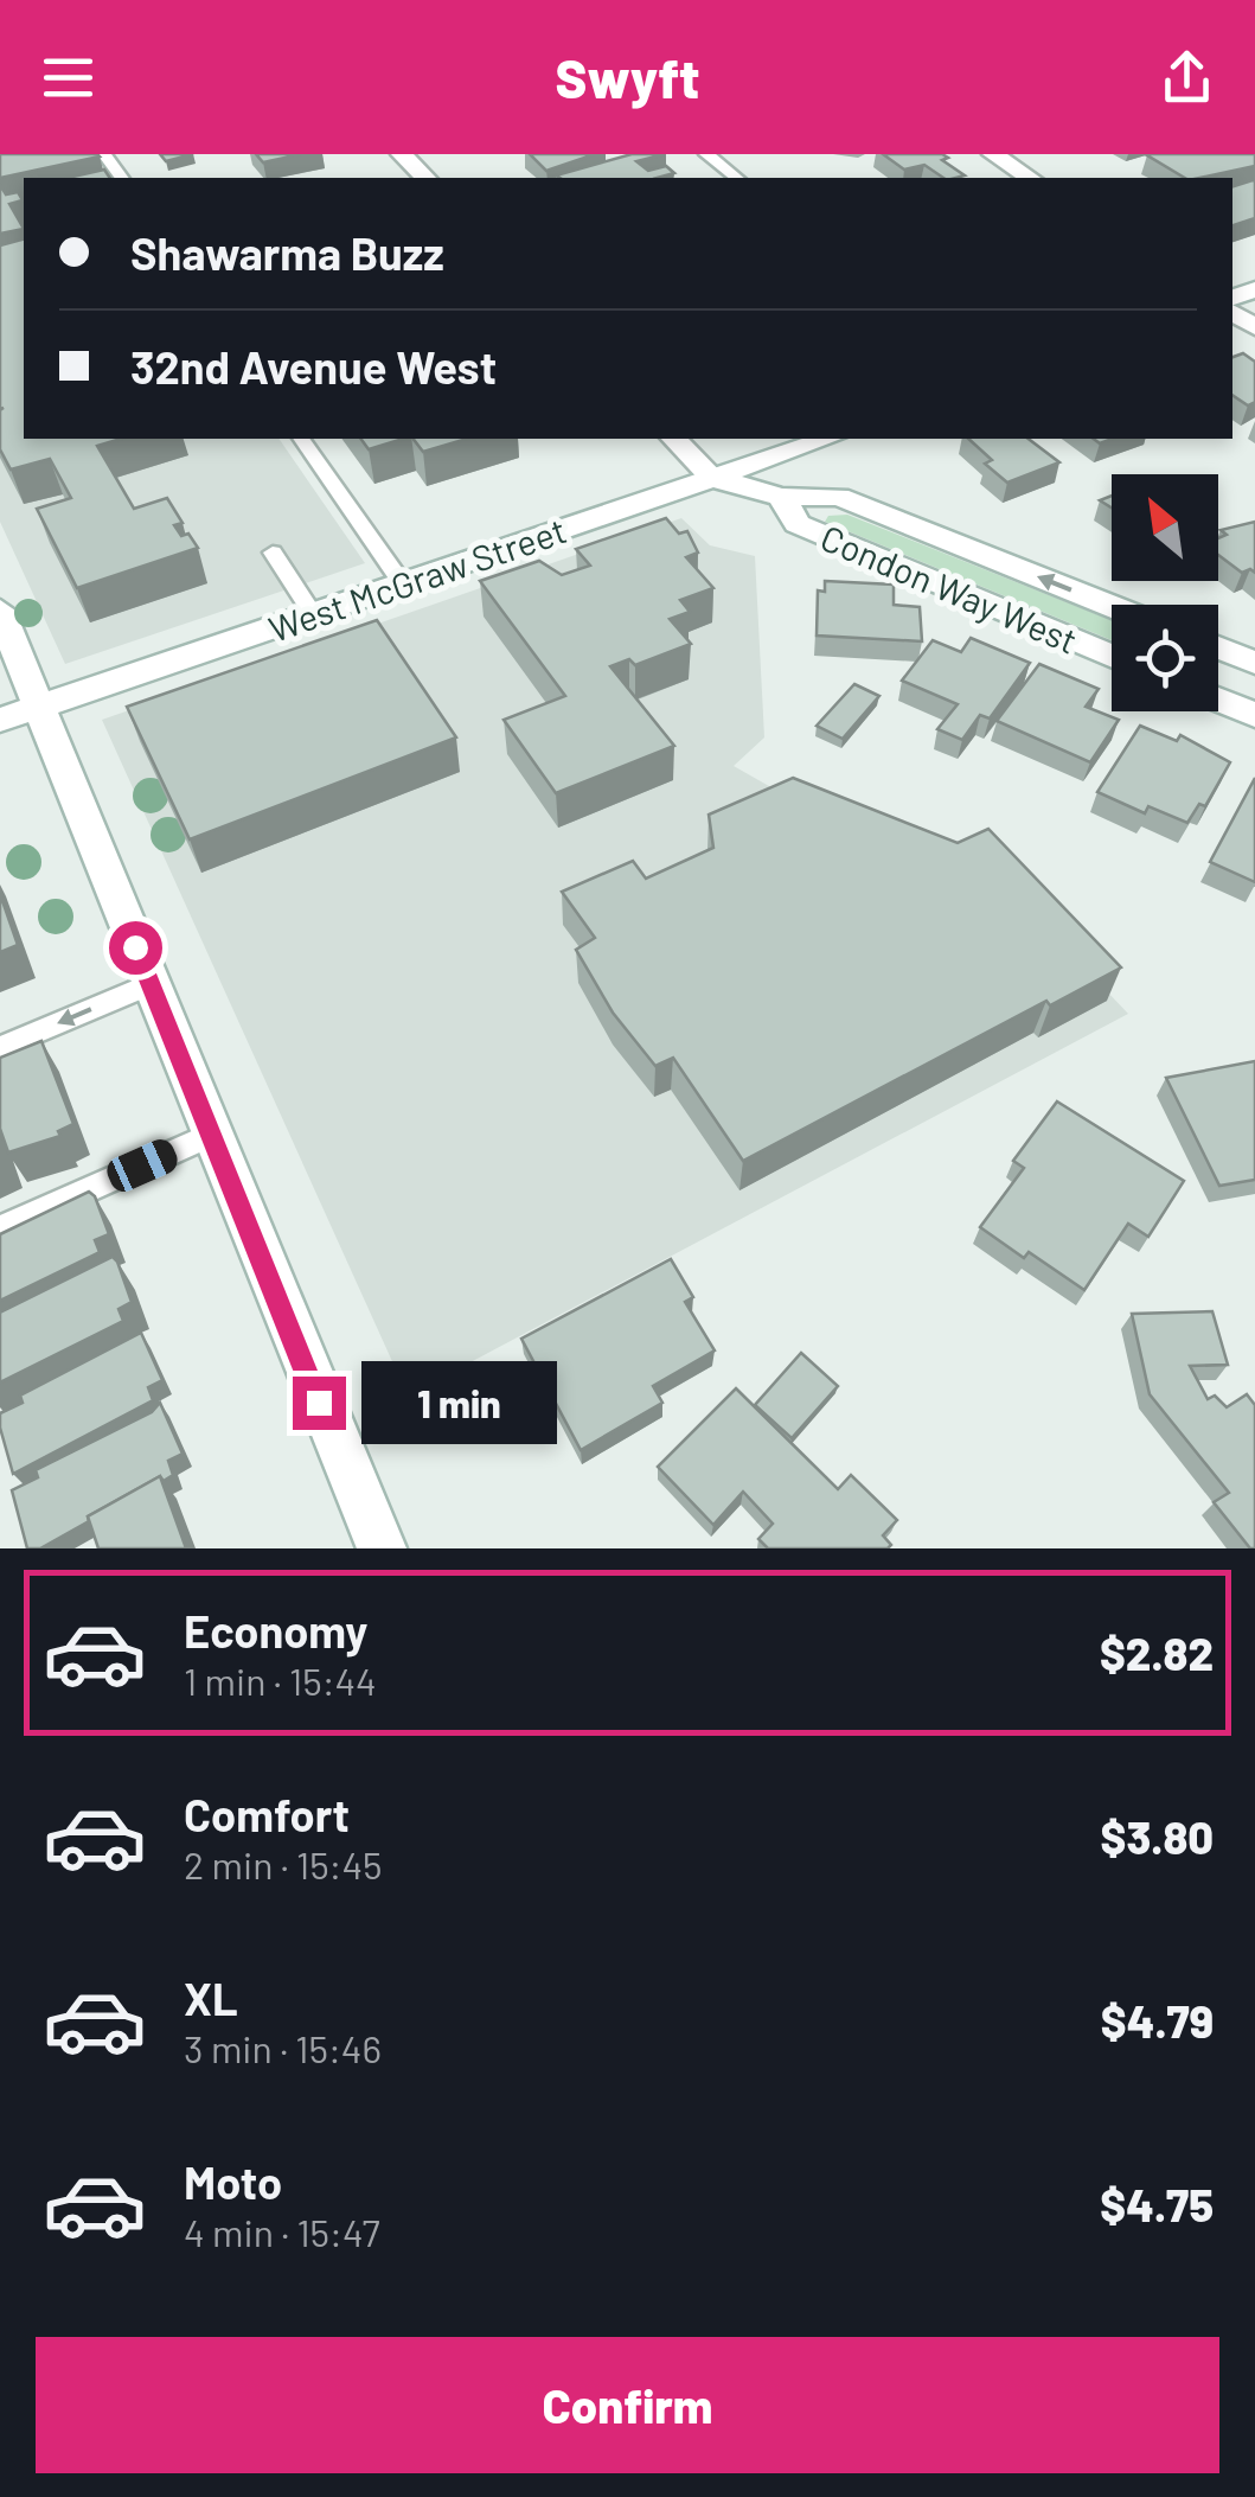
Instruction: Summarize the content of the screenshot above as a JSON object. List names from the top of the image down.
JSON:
{
  "streets": {
    "main road": ["West McGraw Street", "Condon Way West"]
  },
  "crossings": [
    ["West McGraw Street", "Condon Way West"]
  ],
  "north": "top left",
  "page": {
    "header": "Swyft",
    "banner": ["Shawarma Buzz", "32nd Avenue West"],
    "bubble": "1 min",
    "list": [
      {
        "name": "Economy",
        "note": "1 min · 15:44",
        "value": "$2.82"
      },
      {
        "name": "Comfort",
        "note": "2 min · 15:45",
        "value": "$3.80"
      },
      {
        "name": "XL",
        "note": "3 min · 15:46",
        "value": "$4.79"
      },
      {
        "name": "Moto",
        "note": "4 min · 15:47",
        "value": "$4.75"
      }
    ],
    "buttons": "Confirm"
  }
}
